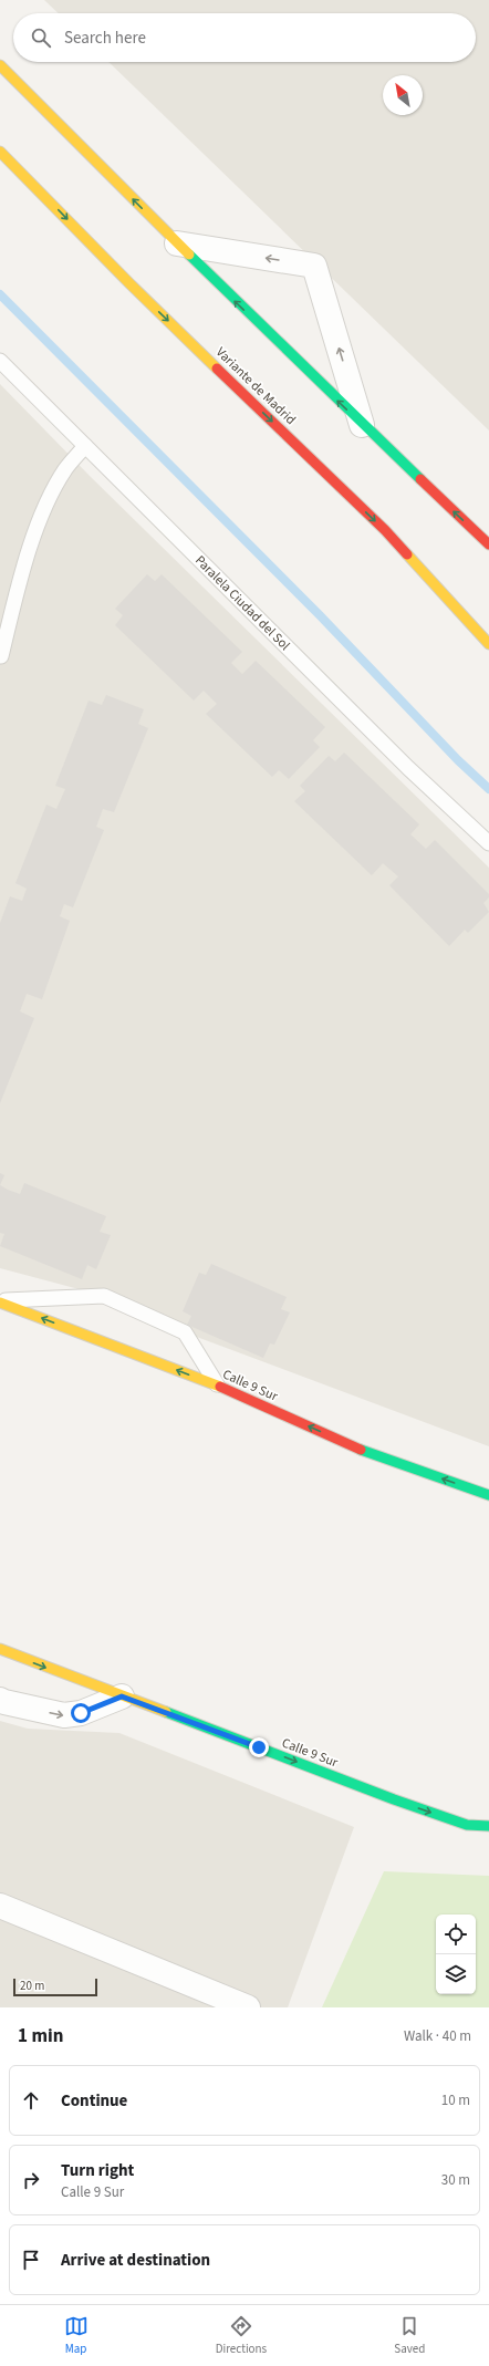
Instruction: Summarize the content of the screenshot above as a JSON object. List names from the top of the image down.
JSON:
{
  "streets": {
    "main road": ["Variante de Madrid", "Calle 9 Sur"],
    "lane": ["Paralela Ciudad del Sol"]
  },
  "scale_bar": "20 m",
  "north": "top left",
  "page": {
    "search": "Search here",
    "scale": "20 m",
    "heading": ["1 min", "Walk · 40 m"],
    "list": [
      ["Continue", "10 m"],
      ["Turn right", "Calle 9 Sur", "30 m"],
      "Arrive at destination"
    ],
    "nav": ["Map", "Directions", "Saved"]
  }
}
